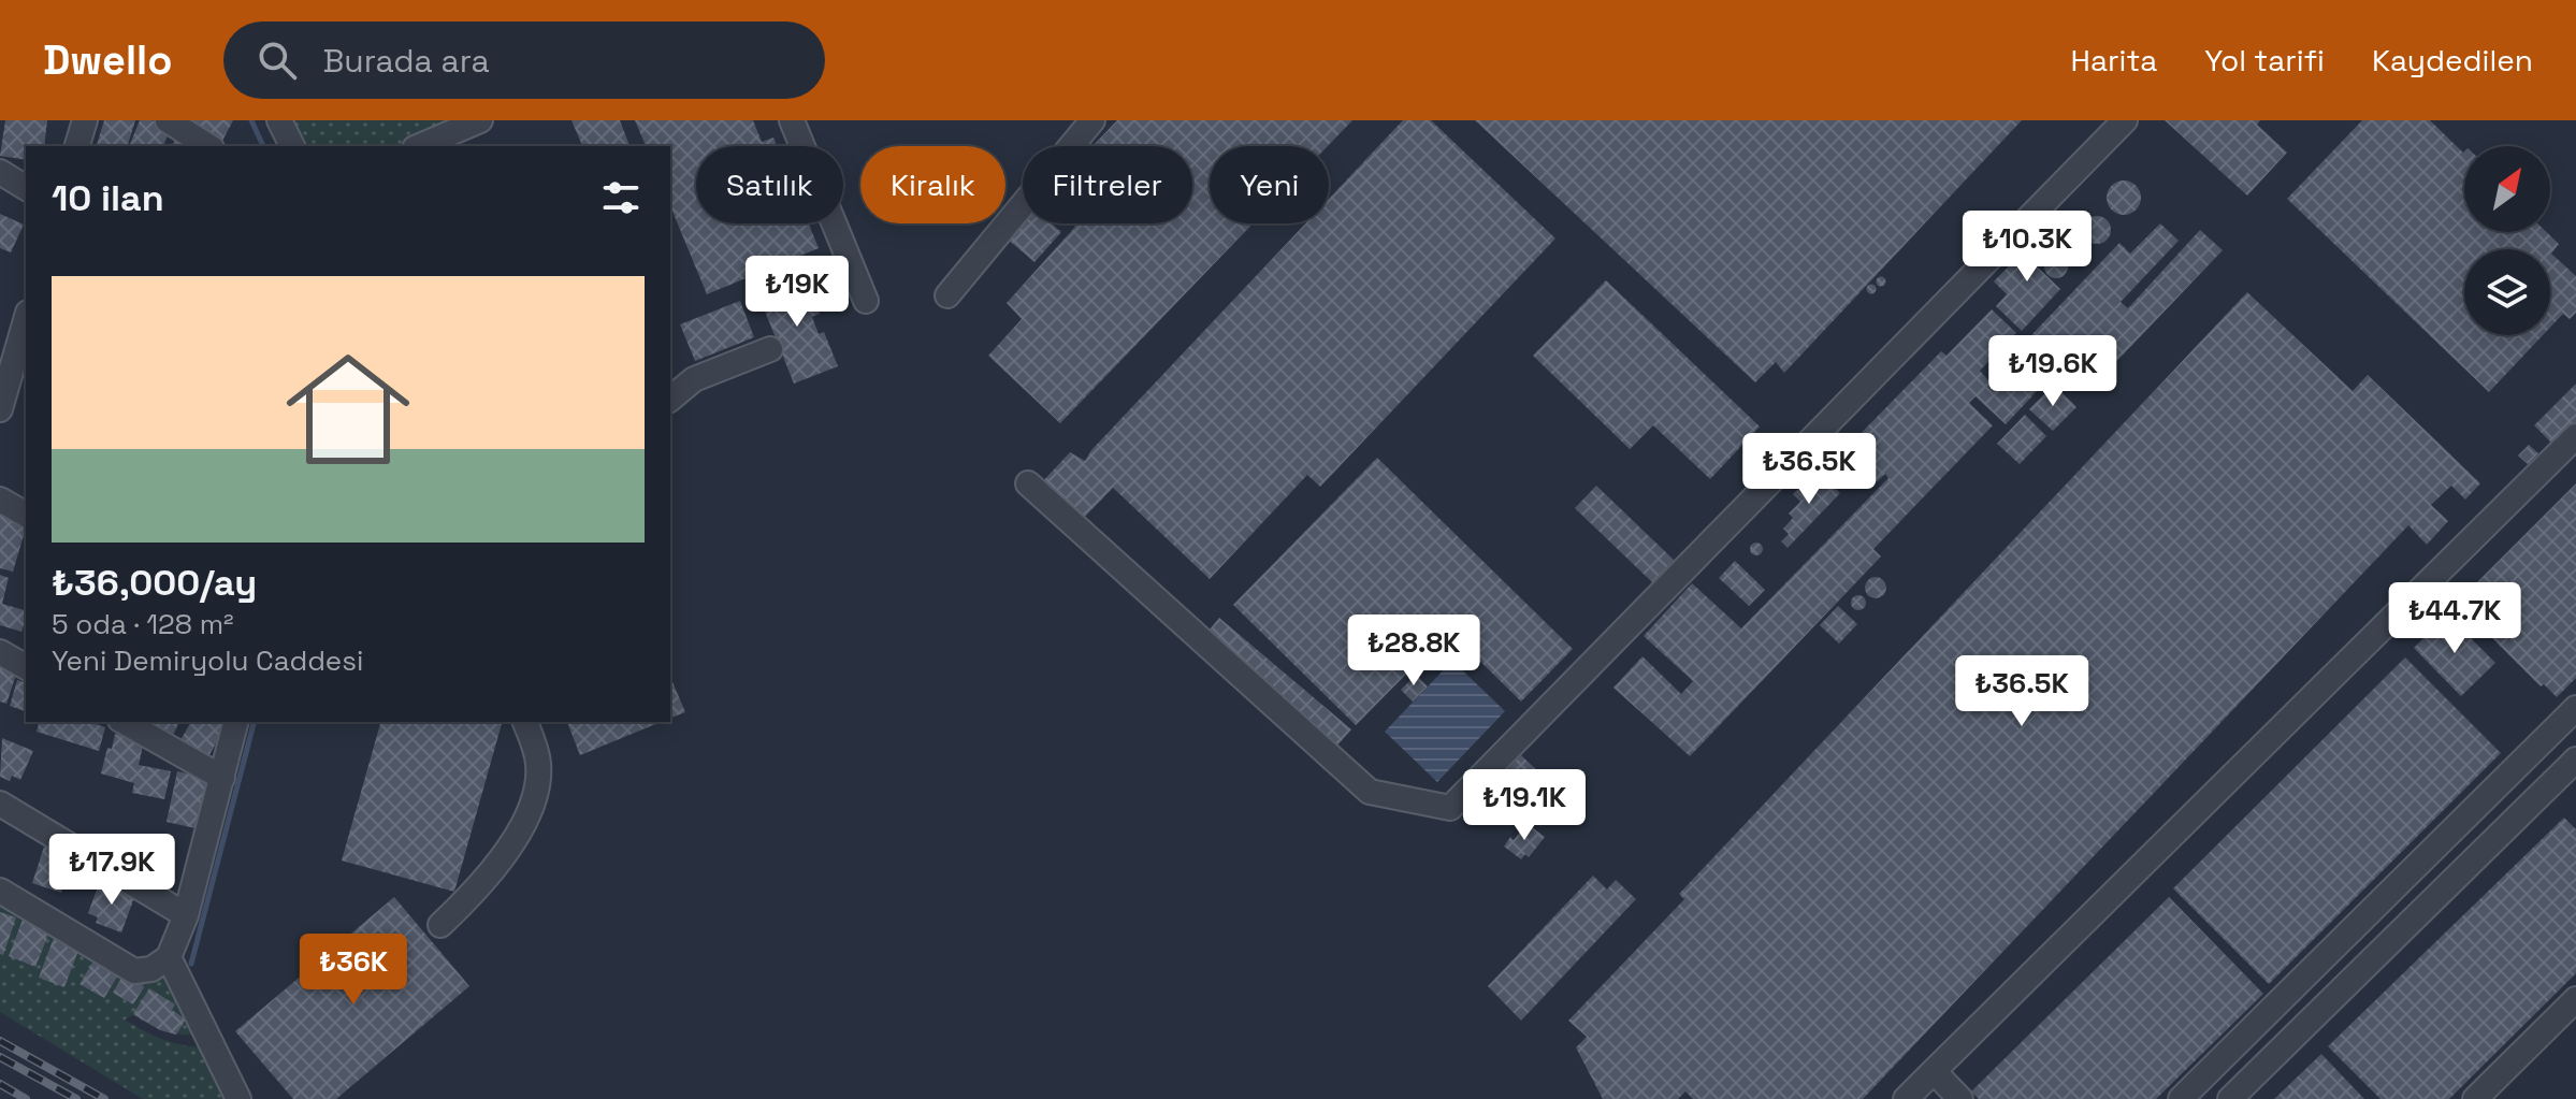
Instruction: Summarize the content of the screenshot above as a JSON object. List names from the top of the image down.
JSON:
{
  "north": "top right",
  "page": {
    "header": "Dwello",
    "search": "Burada ara",
    "nav": ["Harita", "Yol tarifi", "Kaydedilen"],
    "chip": [
      "Satılık",
      "Kiralık",
      "Filtreler",
      "Yeni"
    ],
    "heading": "10 ilan",
    "price": [
      "₺10.3K",
      "₺19K",
      "₺19.6K",
      "₺36.5K",
      "₺44.7K",
      "₺28.8K",
      "₺36.5K",
      "₺19.1K",
      "₺17.9K",
      "₺36K"
    ],
    "list": [
      {
        "name": "₺36,000/ay",
        "note": "5 oda · 128 m² · Yeni Demiryolu Caddesi"
      }
    ]
  }
}
